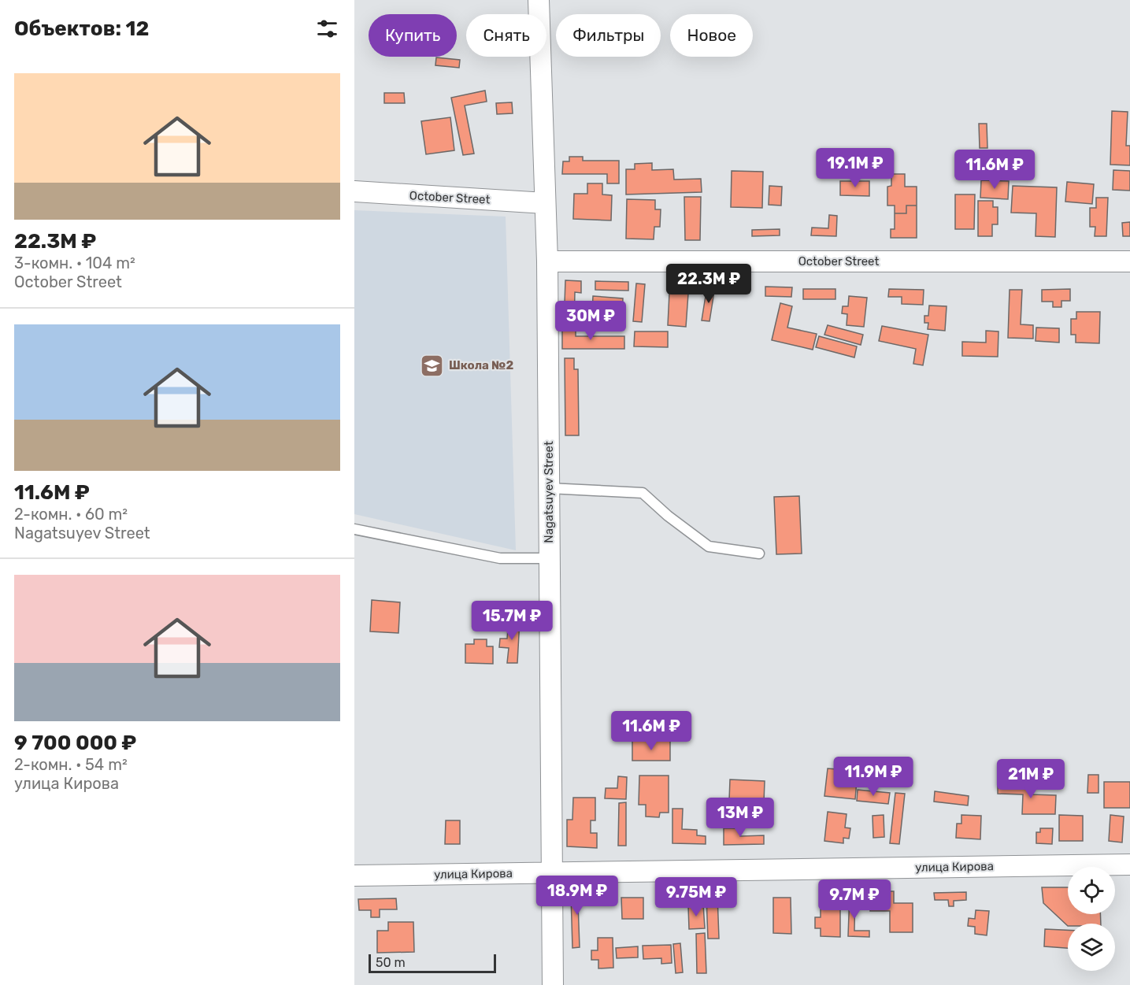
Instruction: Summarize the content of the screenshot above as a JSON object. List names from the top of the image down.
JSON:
{
  "streets": {
    "street": ["October Street", "Nagatsuyev Street", "улица Кирова"]
  },
  "crossings": [
    ["October Street", "Nagatsuyev Street"],
    ["Nagatsuyev Street", "улица Кирова"]
  ],
  "places": {
    "school or university": ["Школа №2"]
  },
  "scale_bar": "50 m",
  "page": {
    "heading": "Объектов: 12",
    "chip": [
      "Купить",
      "Снять",
      "Фильтры",
      "Новое"
    ],
    "list": [
      {
        "name": "22.3M ₽",
        "note": "3-комн. · 104 m² · October Street"
      },
      {
        "name": "11.6M ₽",
        "note": "2-комн. · 60 m² · Nagatsuyev Street"
      },
      {
        "name": "9 700 000 ₽",
        "note": "2-комн. · 54 m² · улица Кирова"
      }
    ],
    "price": [
      "19.1M ₽",
      "11.6M ₽",
      "22.3M ₽",
      "30M ₽",
      "15.7M ₽",
      "11.6M ₽",
      "11.9M ₽",
      "21M ₽",
      "13M ₽",
      "18.9M ₽",
      "9.75M ₽",
      "9.7M ₽"
    ],
    "scale": "50 m"
  }
}
